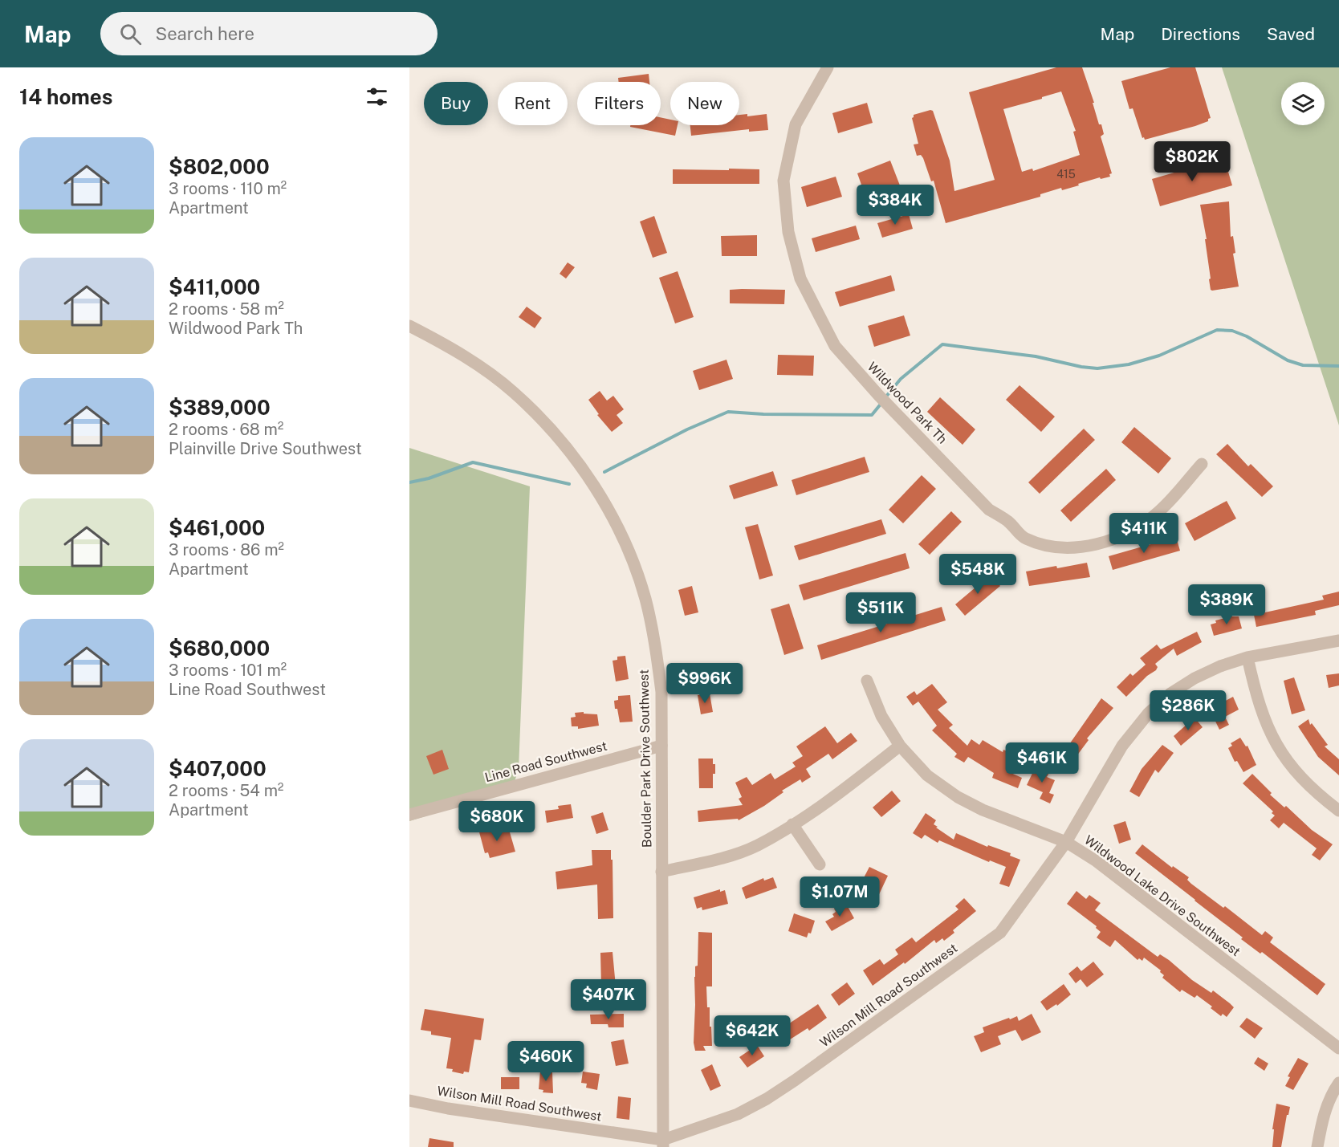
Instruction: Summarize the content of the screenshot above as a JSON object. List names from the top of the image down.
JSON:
{
  "streets": {
    "street": [
      "Wildwood Park Th",
      "Boulder Park Drive Southwest",
      "Line Road Southwest",
      "Wildwood Lake Drive Southwest",
      "Wilson Mill Road Southwest"
    ]
  },
  "crossings": [
    ["Boulder Park Drive Southwest", "Line Road Southwest"],
    ["Boulder Park Drive Southwest", "Wilson Mill Road Southwest"],
    ["Wildwood Lake Drive Southwest", "Wilson Mill Road Southwest"]
  ],
  "house_numbers": ["415"],
  "page": {
    "header": "Map",
    "search": "Search here",
    "nav": ["Map", "Directions", "Saved"],
    "heading": "14 homes",
    "chip": [
      "Buy",
      "Rent",
      "Filters",
      "New"
    ],
    "list": [
      {
        "name": "$802,000",
        "note": "3 rooms · 110 m² · Apartment"
      },
      {
        "name": "$411,000",
        "note": "2 rooms · 58 m² · Wildwood Park Th"
      },
      {
        "name": "$389,000",
        "note": "2 rooms · 68 m² · Plainville Drive Southwest"
      },
      {
        "name": "$461,000",
        "note": "3 rooms · 86 m² · Apartment"
      },
      {
        "name": "$680,000",
        "note": "3 rooms · 101 m² · Line Road Southwest"
      },
      {
        "name": "$407,000",
        "note": "2 rooms · 54 m² · Apartment"
      }
    ],
    "price": [
      "$802K",
      "$384K",
      "$411K",
      "$548K",
      "$389K",
      "$511K",
      "$996K",
      "$286K",
      "$461K",
      "$680K",
      "$1.07M",
      "$407K",
      "$642K",
      "$460K"
    ]
  }
}
